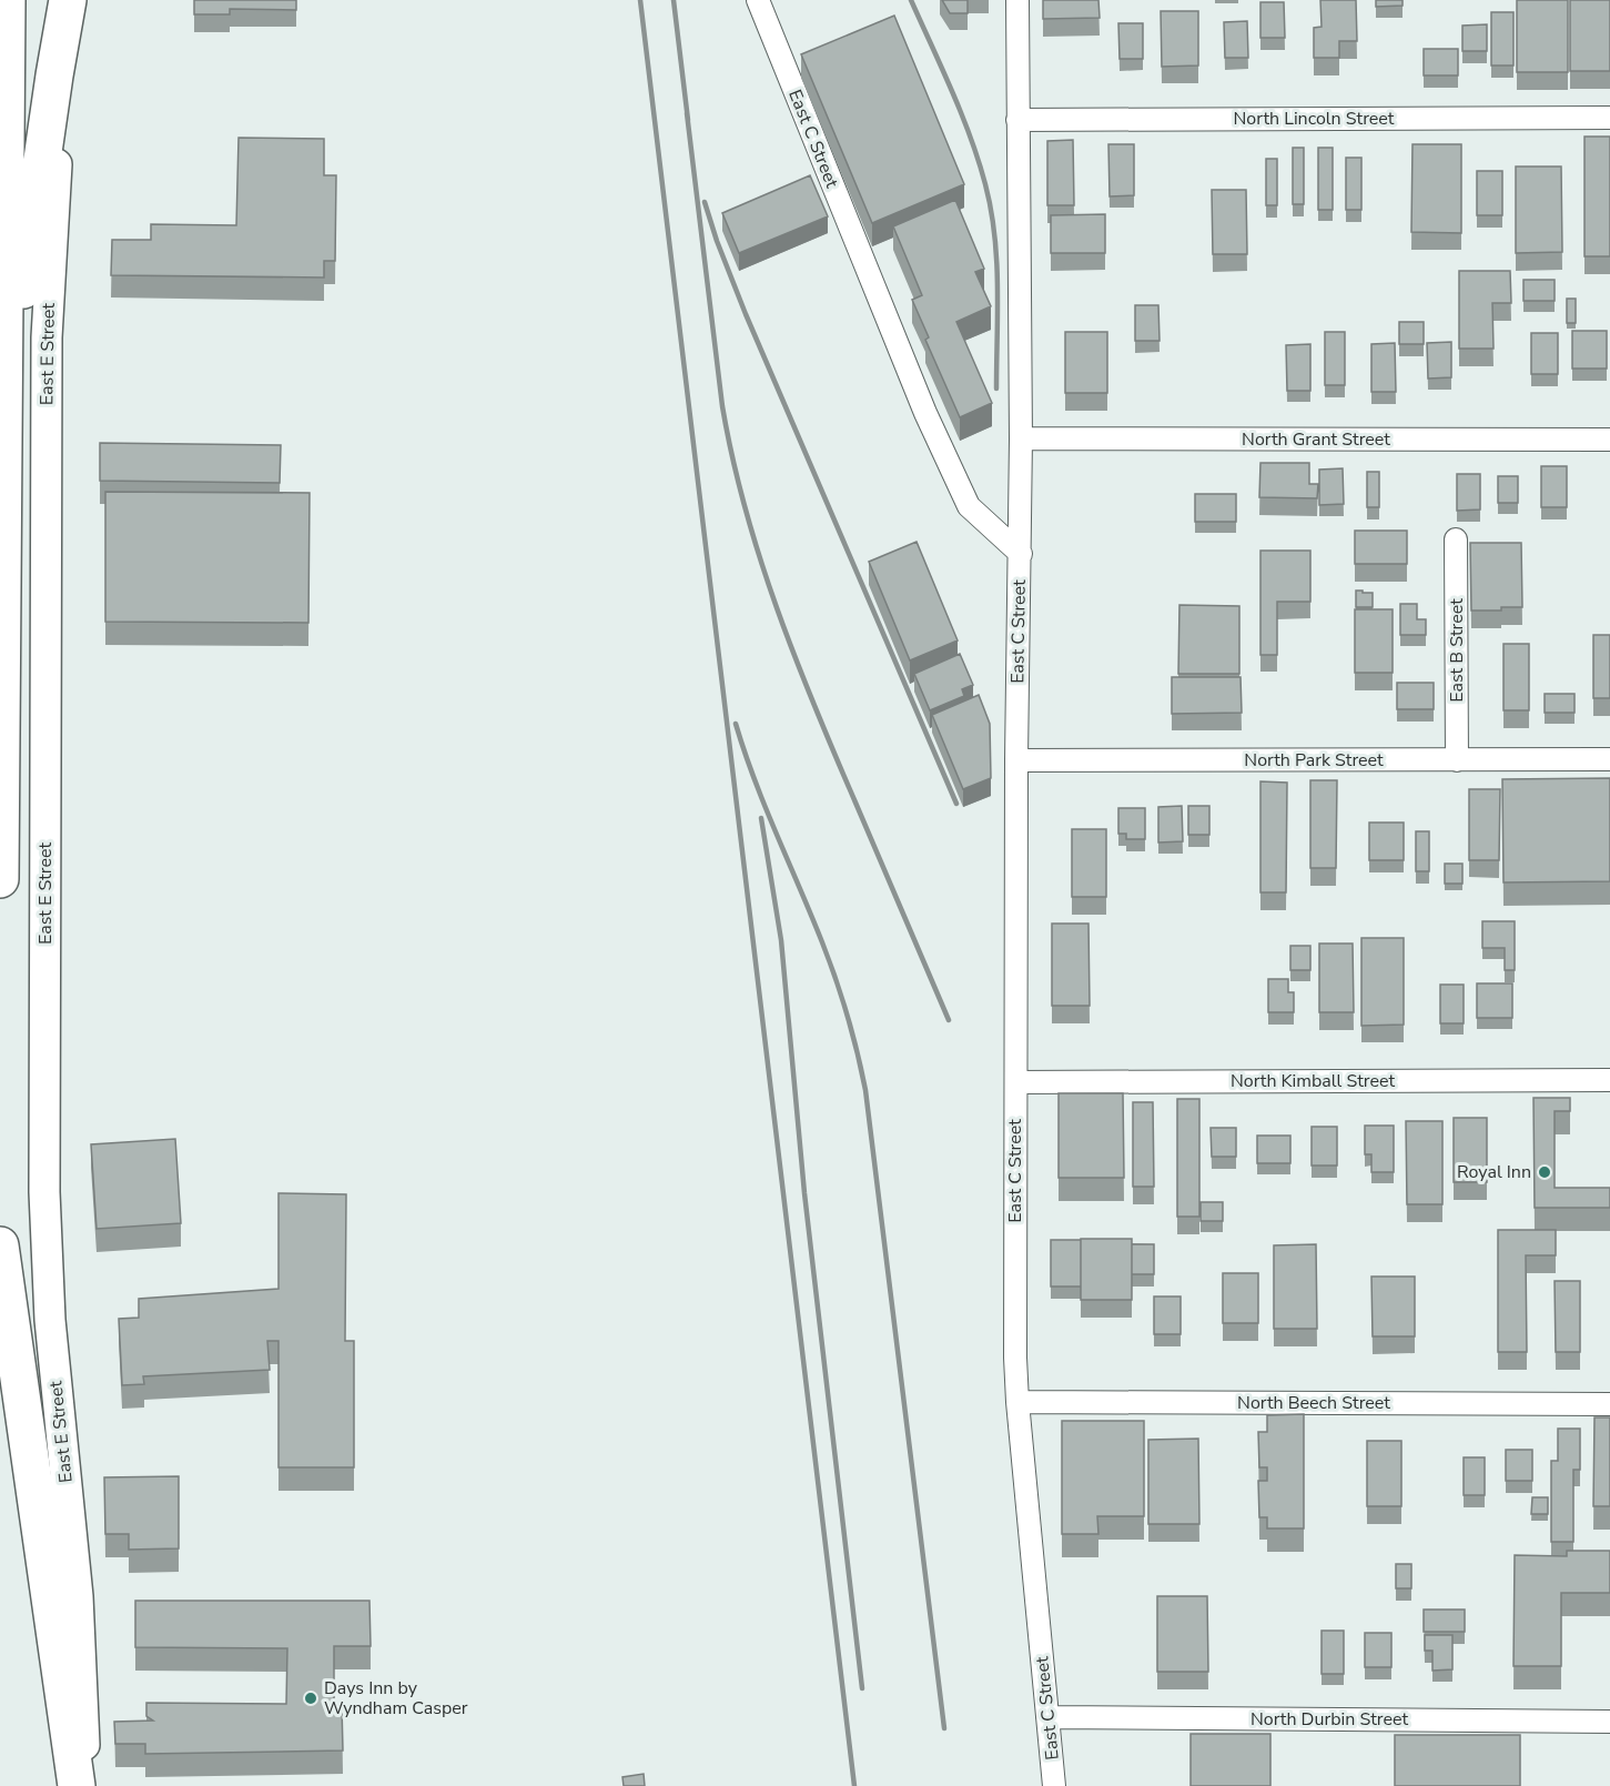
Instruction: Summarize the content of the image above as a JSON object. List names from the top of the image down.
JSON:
{
  "streets": {
    "main road": ["East E Street"],
    "street": [
      "North Lincoln Street",
      "East C Street",
      "North Grant Street",
      "East B Street",
      "North Park Street",
      "North Kimball Street",
      "North Beech Street",
      "North Durbin Street"
    ]
  },
  "crossings": [
    ["North Lincoln Street", "East C Street"],
    ["East C Street", "North Grant Street"],
    ["East C Street", "North Park Street"],
    ["East C Street", "North Kimball Street"],
    ["East C Street", "North Beech Street"],
    ["East C Street", "North Durbin Street"],
    ["East B Street", "North Park Street"]
  ],
  "places": ["Royal Inn", "Days Inn by Wyndham Casper"]
}
